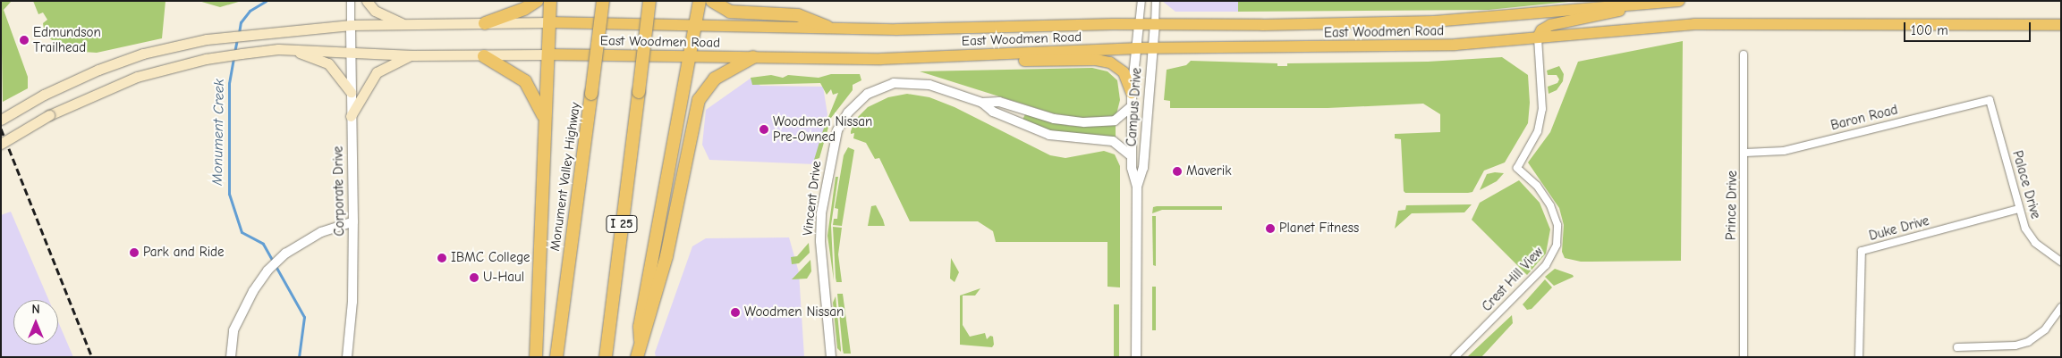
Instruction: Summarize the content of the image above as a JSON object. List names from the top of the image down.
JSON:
{
  "streets": {
    "highway": ["East Woodmen Road", "Monument Valley Highway", "I 25"],
    "street": [
      "Campus Drive",
      "Baron Road",
      "Palace Drive",
      "Corporate Drive",
      "Vincent Drive",
      "Prince Drive",
      "Duke Drive",
      "Crest Hill View"
    ]
  },
  "crossings": [
    ["East Woodmen Road", "Campus Drive"],
    ["East Woodmen Road", "Corporate Drive"],
    ["East Woodmen Road", "Crest Hill View"],
    ["Campus Drive", "Vincent Drive"],
    ["Baron Road", "Palace Drive"],
    ["Baron Road", "Prince Drive"],
    ["Palace Drive", "Duke Drive"]
  ],
  "water": ["Monument Creek"],
  "places": [
    "Edmundson Trailhead",
    "Woodmen Nissan Pre-Owned",
    "Maverik",
    "Planet Fitness",
    "Park and Ride",
    "IBMC College",
    "U-Haul",
    "Woodmen Nissan"
  ],
  "scale_bar": "100 m",
  "north": "top"
}
